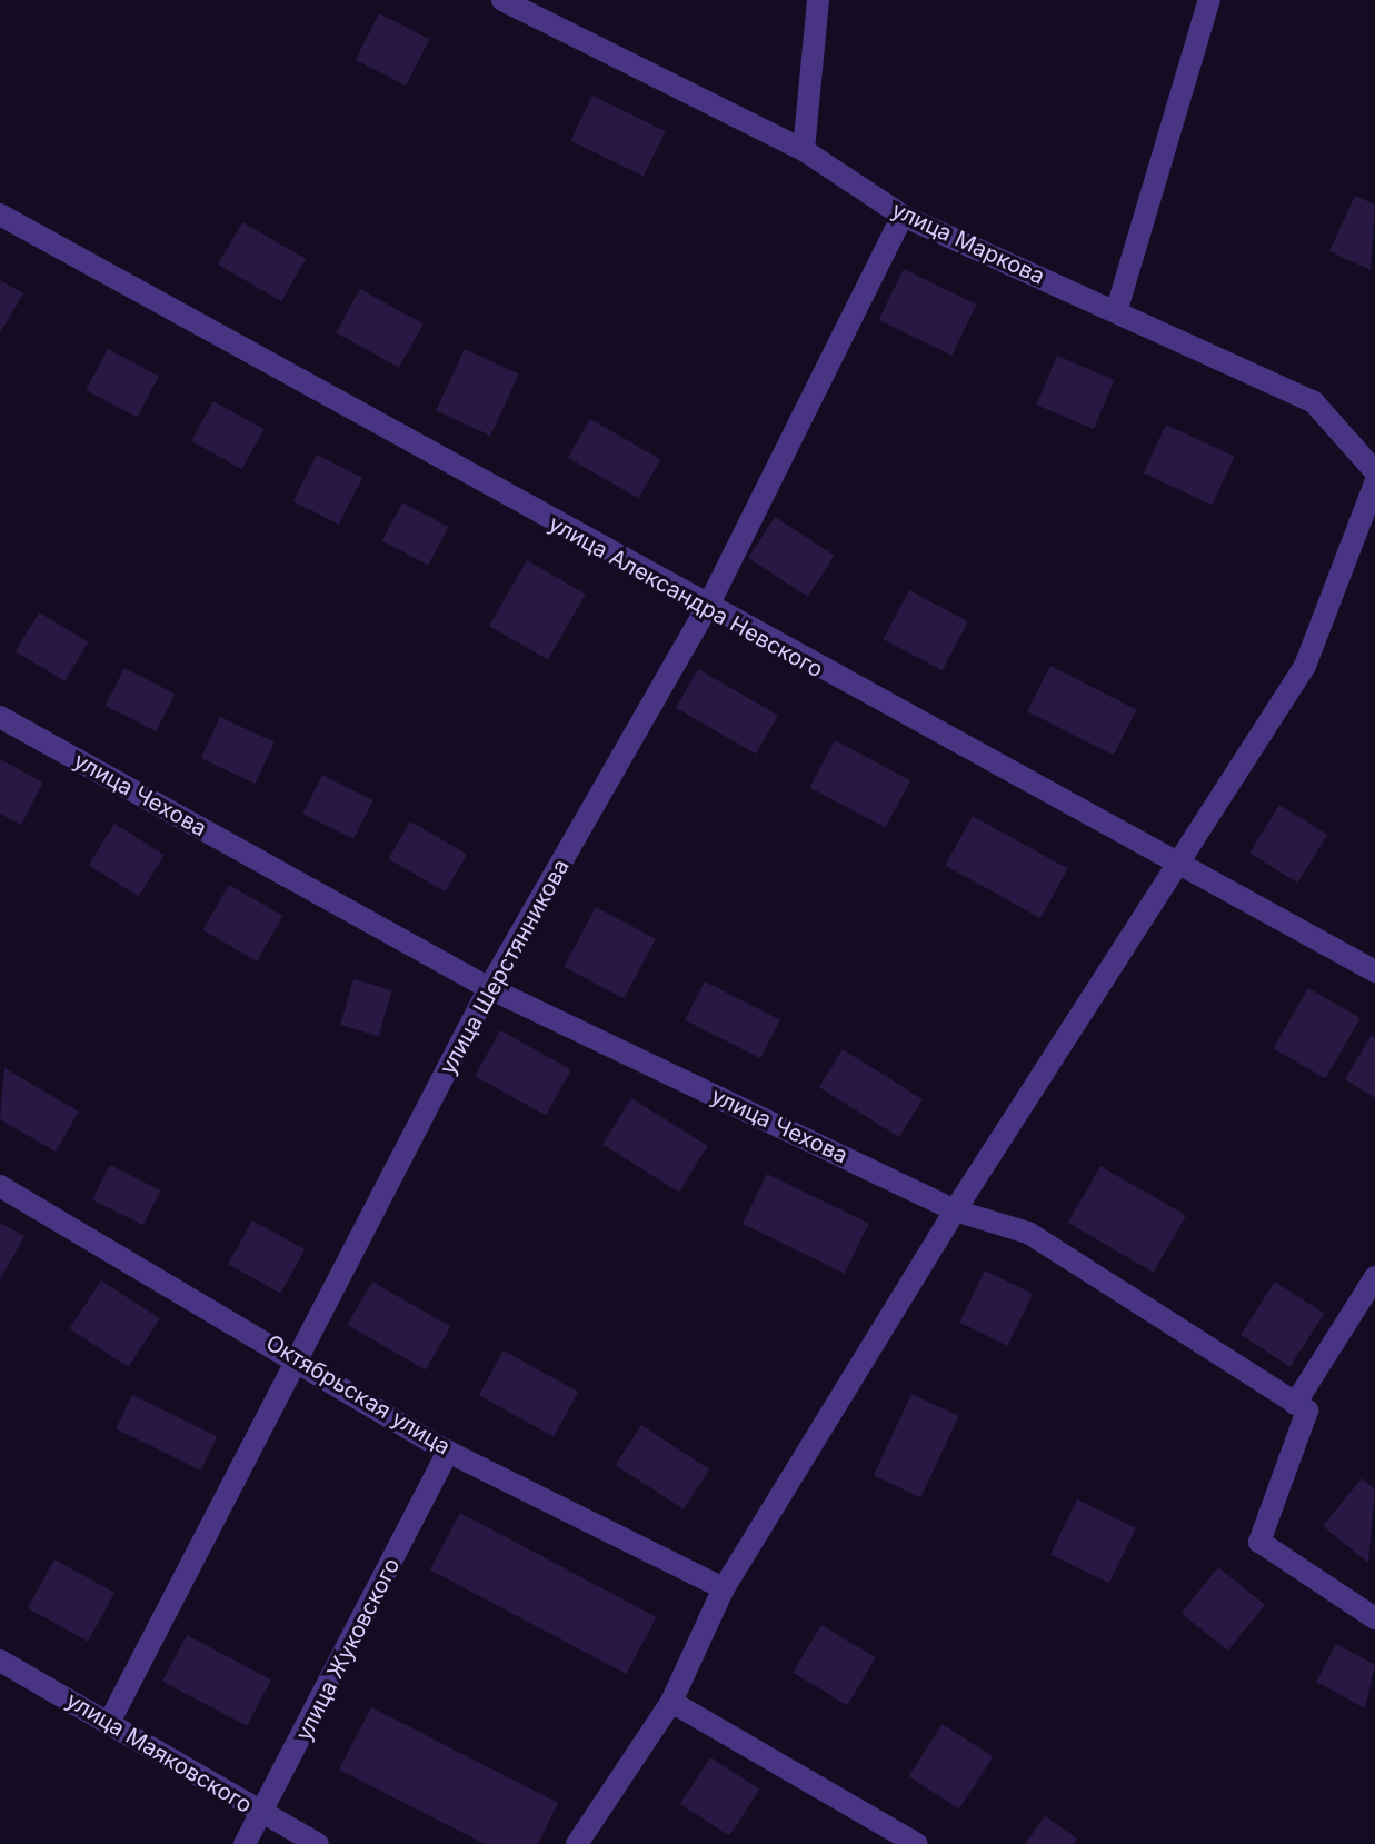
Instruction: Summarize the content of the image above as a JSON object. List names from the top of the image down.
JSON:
{
  "streets": {
    "street": [
      "улица Маркова",
      "улица Александра Невского",
      "улица Чехова",
      "улица Шерстянникова",
      "Октябрьская улица",
      "улица Жуковского",
      "улица Маяковского"
    ]
  },
  "crossings": [
    ["улица Маркова", "улица Шерстянникова"],
    ["улица Александра Невского", "улица Шерстянникова"],
    ["улица Чехова", "улица Шерстянникова"],
    ["улица Шерстянникова", "Октябрьская улица"],
    ["улица Шерстянникова", "улица Маяковского"],
    ["Октябрьская улица", "улица Жуковского"],
    ["улица Жуковского", "улица Маяковского"]
  ]
}
